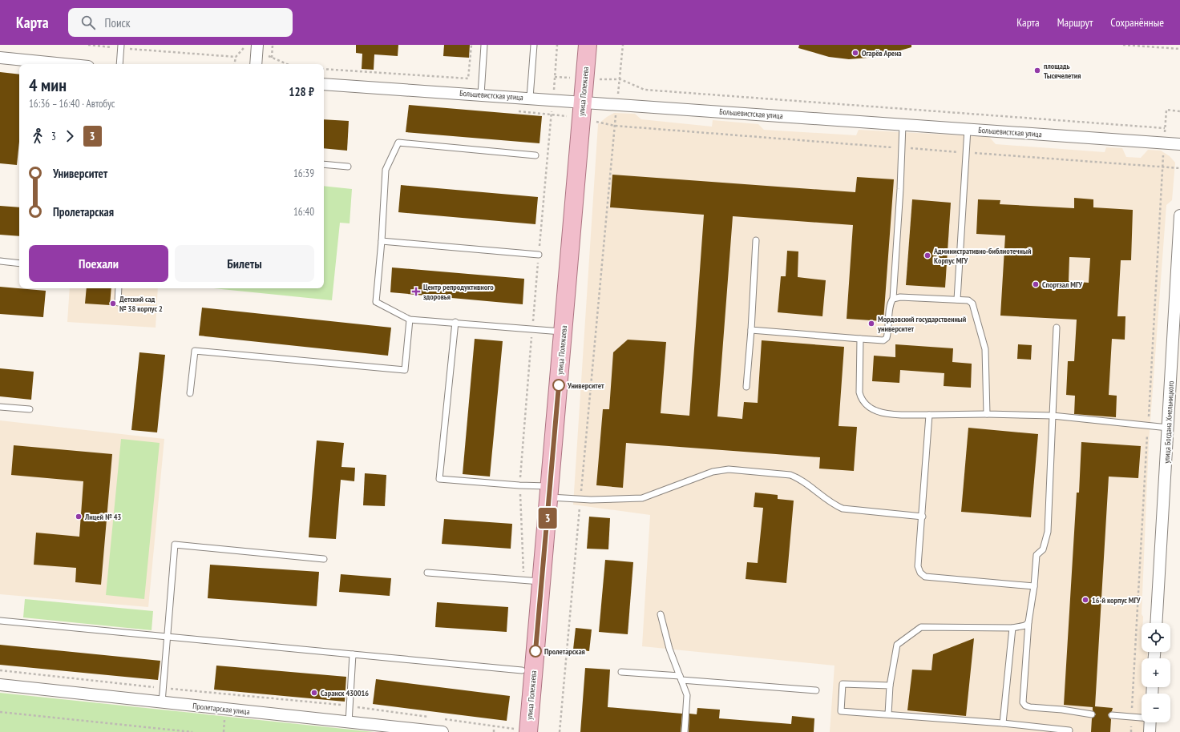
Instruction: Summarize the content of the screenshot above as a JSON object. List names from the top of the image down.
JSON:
{
  "streets": {
    "main road": ["улица Полежаева"],
    "street": ["Большевистская улица", "улица Богдана Хмельницкого", "Пролетарская улица"]
  },
  "crossings": [
    ["улица Полежаева", "Большевистская улица"]
  ],
  "places": {
    "other": [
      "Огарёв Арена",
      "площадь Тысячелетия",
      "Административно-библиотечный Корпус МГУ",
      "Спортзал МГУ",
      "Детский сад № 38 корпус 2",
      "Мордовский государственный университет",
      "Университет",
      "Лицей № 43",
      "16-й корпус МГУ",
      "Пролетарская",
      "Саранск 430016"
    ],
    "health": ["Центр репродуктивного здоровья"]
  },
  "lines": ["bus line 3"],
  "page": {
    "header": "Карта",
    "search": "Поиск",
    "nav": ["Карта", "Маршрут", "Сохранённые"],
    "on_map": "3",
    "heading": ["4 мин", "16:36 – 16:40 · Автобус", "128 ₽"],
    "legs": ["3", "3"],
    "list": [
      {
        "name": "Университет",
        "value": "16:39"
      },
      {
        "name": "Пролетарская",
        "value": "16:40"
      }
    ],
    "buttons": ["Поехали", "Билеты"],
    "map_buttons": ["+", "−"]
  }
}
